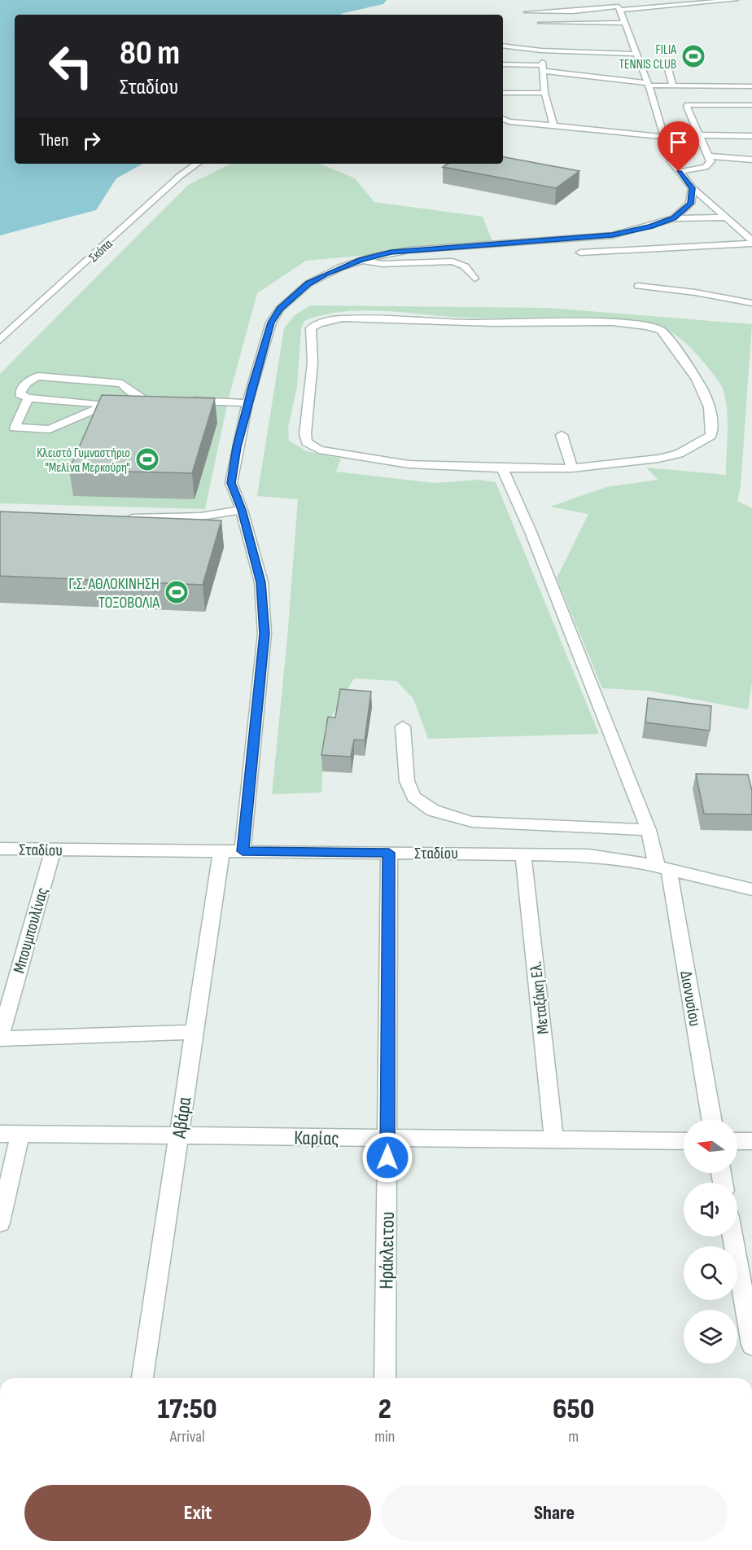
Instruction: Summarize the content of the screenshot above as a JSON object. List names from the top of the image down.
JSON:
{
  "streets": {
    "street": [
      "Σκόπα",
      "Σταδίου",
      "Μπουμπουλίνας",
      "Μεταξάκη Ελ.",
      "Διονυσίου",
      "Αβάρα",
      "Καρίας",
      "Ηράκλειτου"
    ]
  },
  "crossings": [
    ["Σταδίου", "Μπουμπουλίνας"],
    ["Σταδίου", "Μεταξάκη Ελ."],
    ["Σταδίου", "Διονυσίου"],
    ["Σταδίου", "Αβάρα"],
    ["Σταδίου", "Ηράκλειτου"],
    ["Μεταξάκη Ελ.", "Καρίας"],
    ["Αβάρα", "Καρίας"],
    ["Καρίας", "Ηράκλειτου"]
  ],
  "places": {
    "sports": ["FILIA TENNIS CLUB", "Κλειστό Γυμναστήριο \"Μελίνα Μερκούρη\"", "Γ.Σ. ΑΘΛΟΚΙΝΗΣΗ ΤΟΞΟΒΟΛΙΑ"]
  },
  "north": "left",
  "page": {
    "turn": ["80 m", "Σταδίου"],
    "then": "Then",
    "eta": [
      "17:50",
      "Arrival",
      "2",
      "min",
      "650",
      "m"
    ],
    "buttons": ["Exit", "Share"]
  }
}
